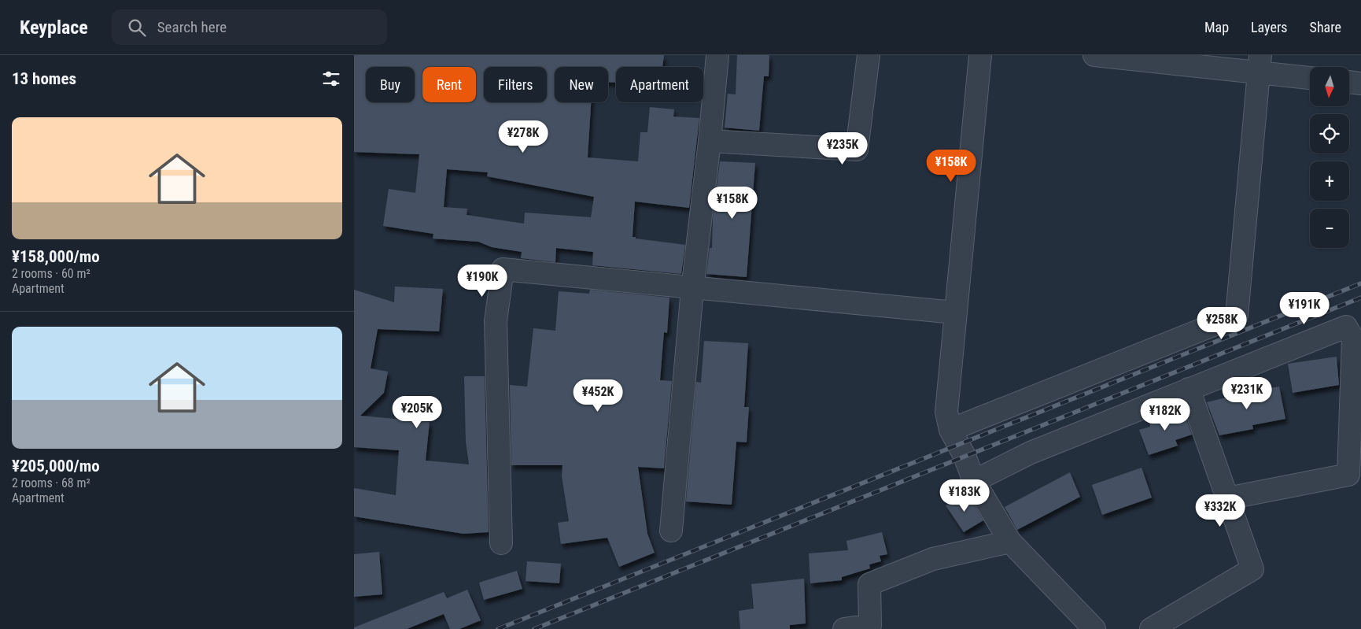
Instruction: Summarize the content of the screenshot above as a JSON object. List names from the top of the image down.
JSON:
{
  "north": "bottom",
  "page": {
    "header": "Keyplace",
    "search": "Search here",
    "nav": ["Map", "Layers", "Share"],
    "heading": "13 homes",
    "map_buttons": ["+", "−"],
    "chip": [
      "Buy",
      "Rent",
      "Filters",
      "New",
      "Apartment"
    ],
    "list": [
      {
        "name": "¥158,000/mo",
        "note": "2 rooms · 60 m² · Apartment"
      },
      {
        "name": "¥205,000/mo",
        "note": "2 rooms · 68 m² · Apartment"
      }
    ],
    "price": [
      "¥278K",
      "¥235K",
      "¥158K",
      "¥158K",
      "¥190K",
      "¥191K",
      "¥258K",
      "¥231K",
      "¥452K",
      "¥205K",
      "¥182K",
      "¥183K",
      "¥332K"
    ]
  }
}
